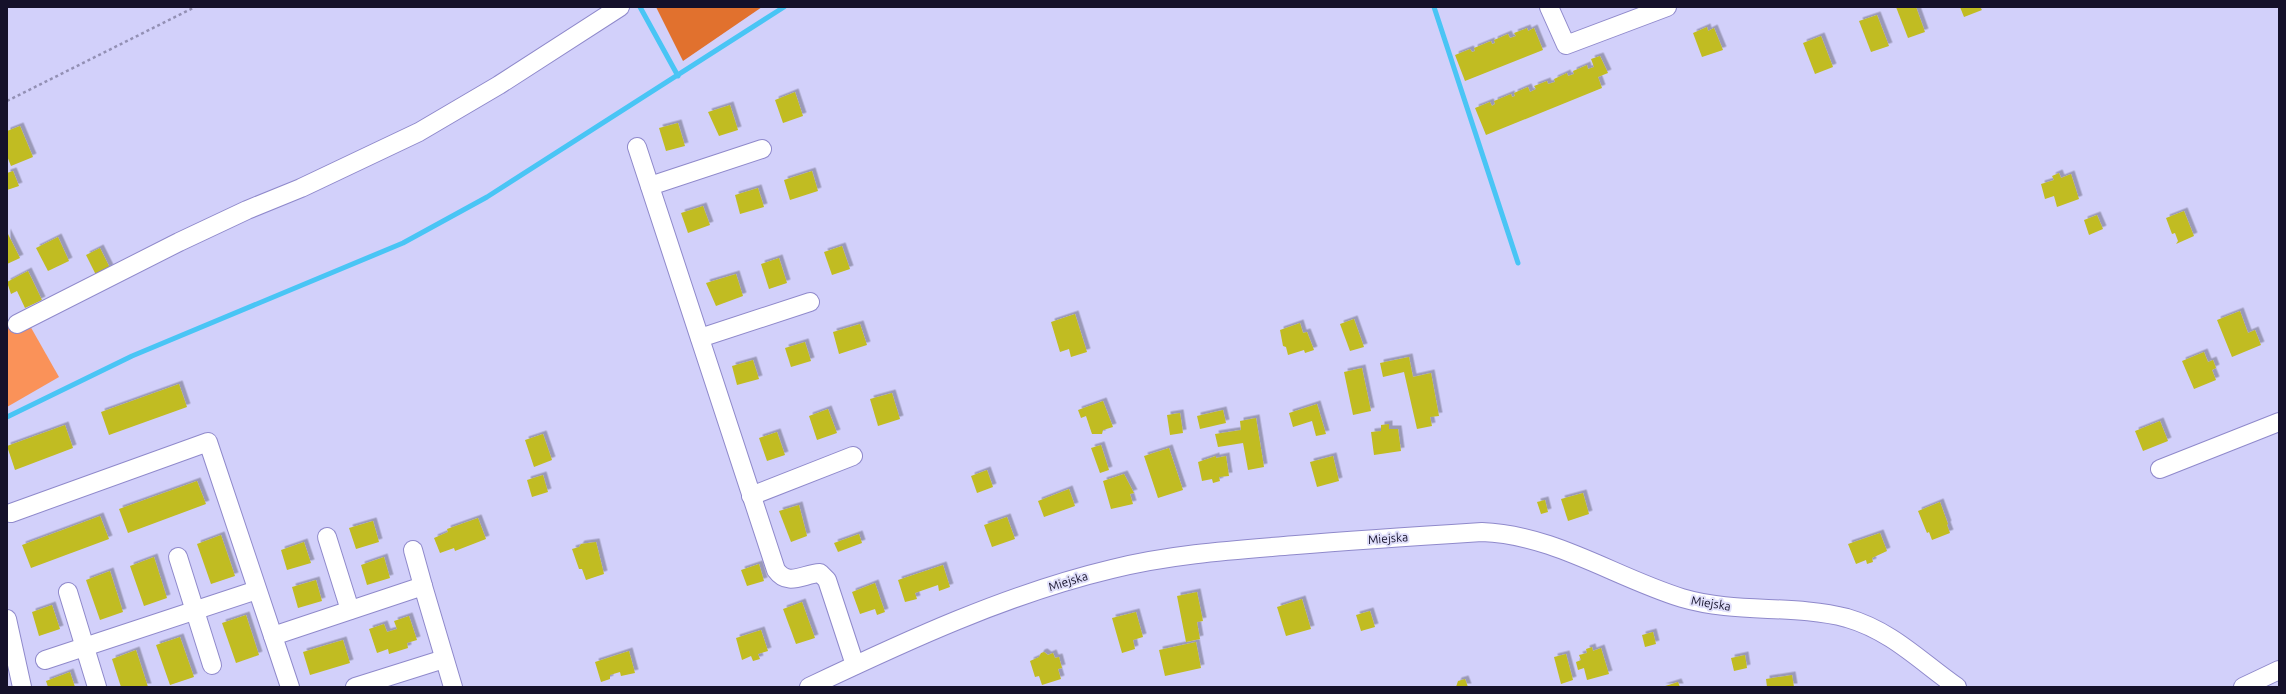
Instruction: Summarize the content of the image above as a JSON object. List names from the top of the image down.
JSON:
{
  "streets": {
    "street": ["Miejska"]
  }
}
